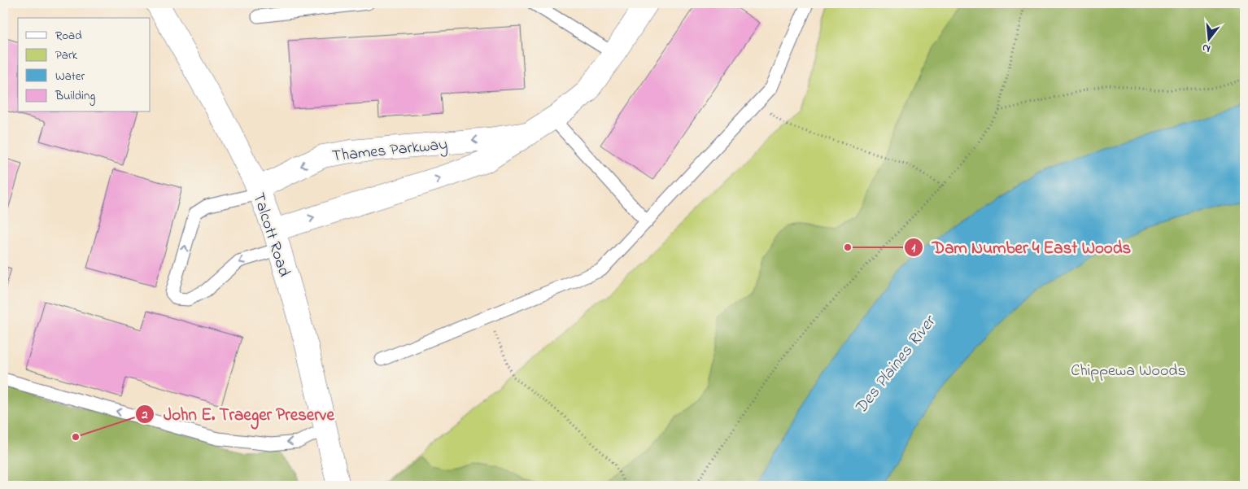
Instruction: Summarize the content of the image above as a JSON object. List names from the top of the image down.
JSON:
{
  "streets": {
    "street": ["Thames Parkway", "Talcott Road"]
  },
  "crossings": [
    ["Thames Parkway", "Talcott Road"]
  ],
  "water": ["Des Plaines River"],
  "parks": ["Chippewa Woods"],
  "places": ["Dam Number 4 East Woods", "John E. Traeger Preserve"],
  "legend": [
    "Road",
    "Park",
    "Water",
    "Building"
  ],
  "north": "bottom"
}
